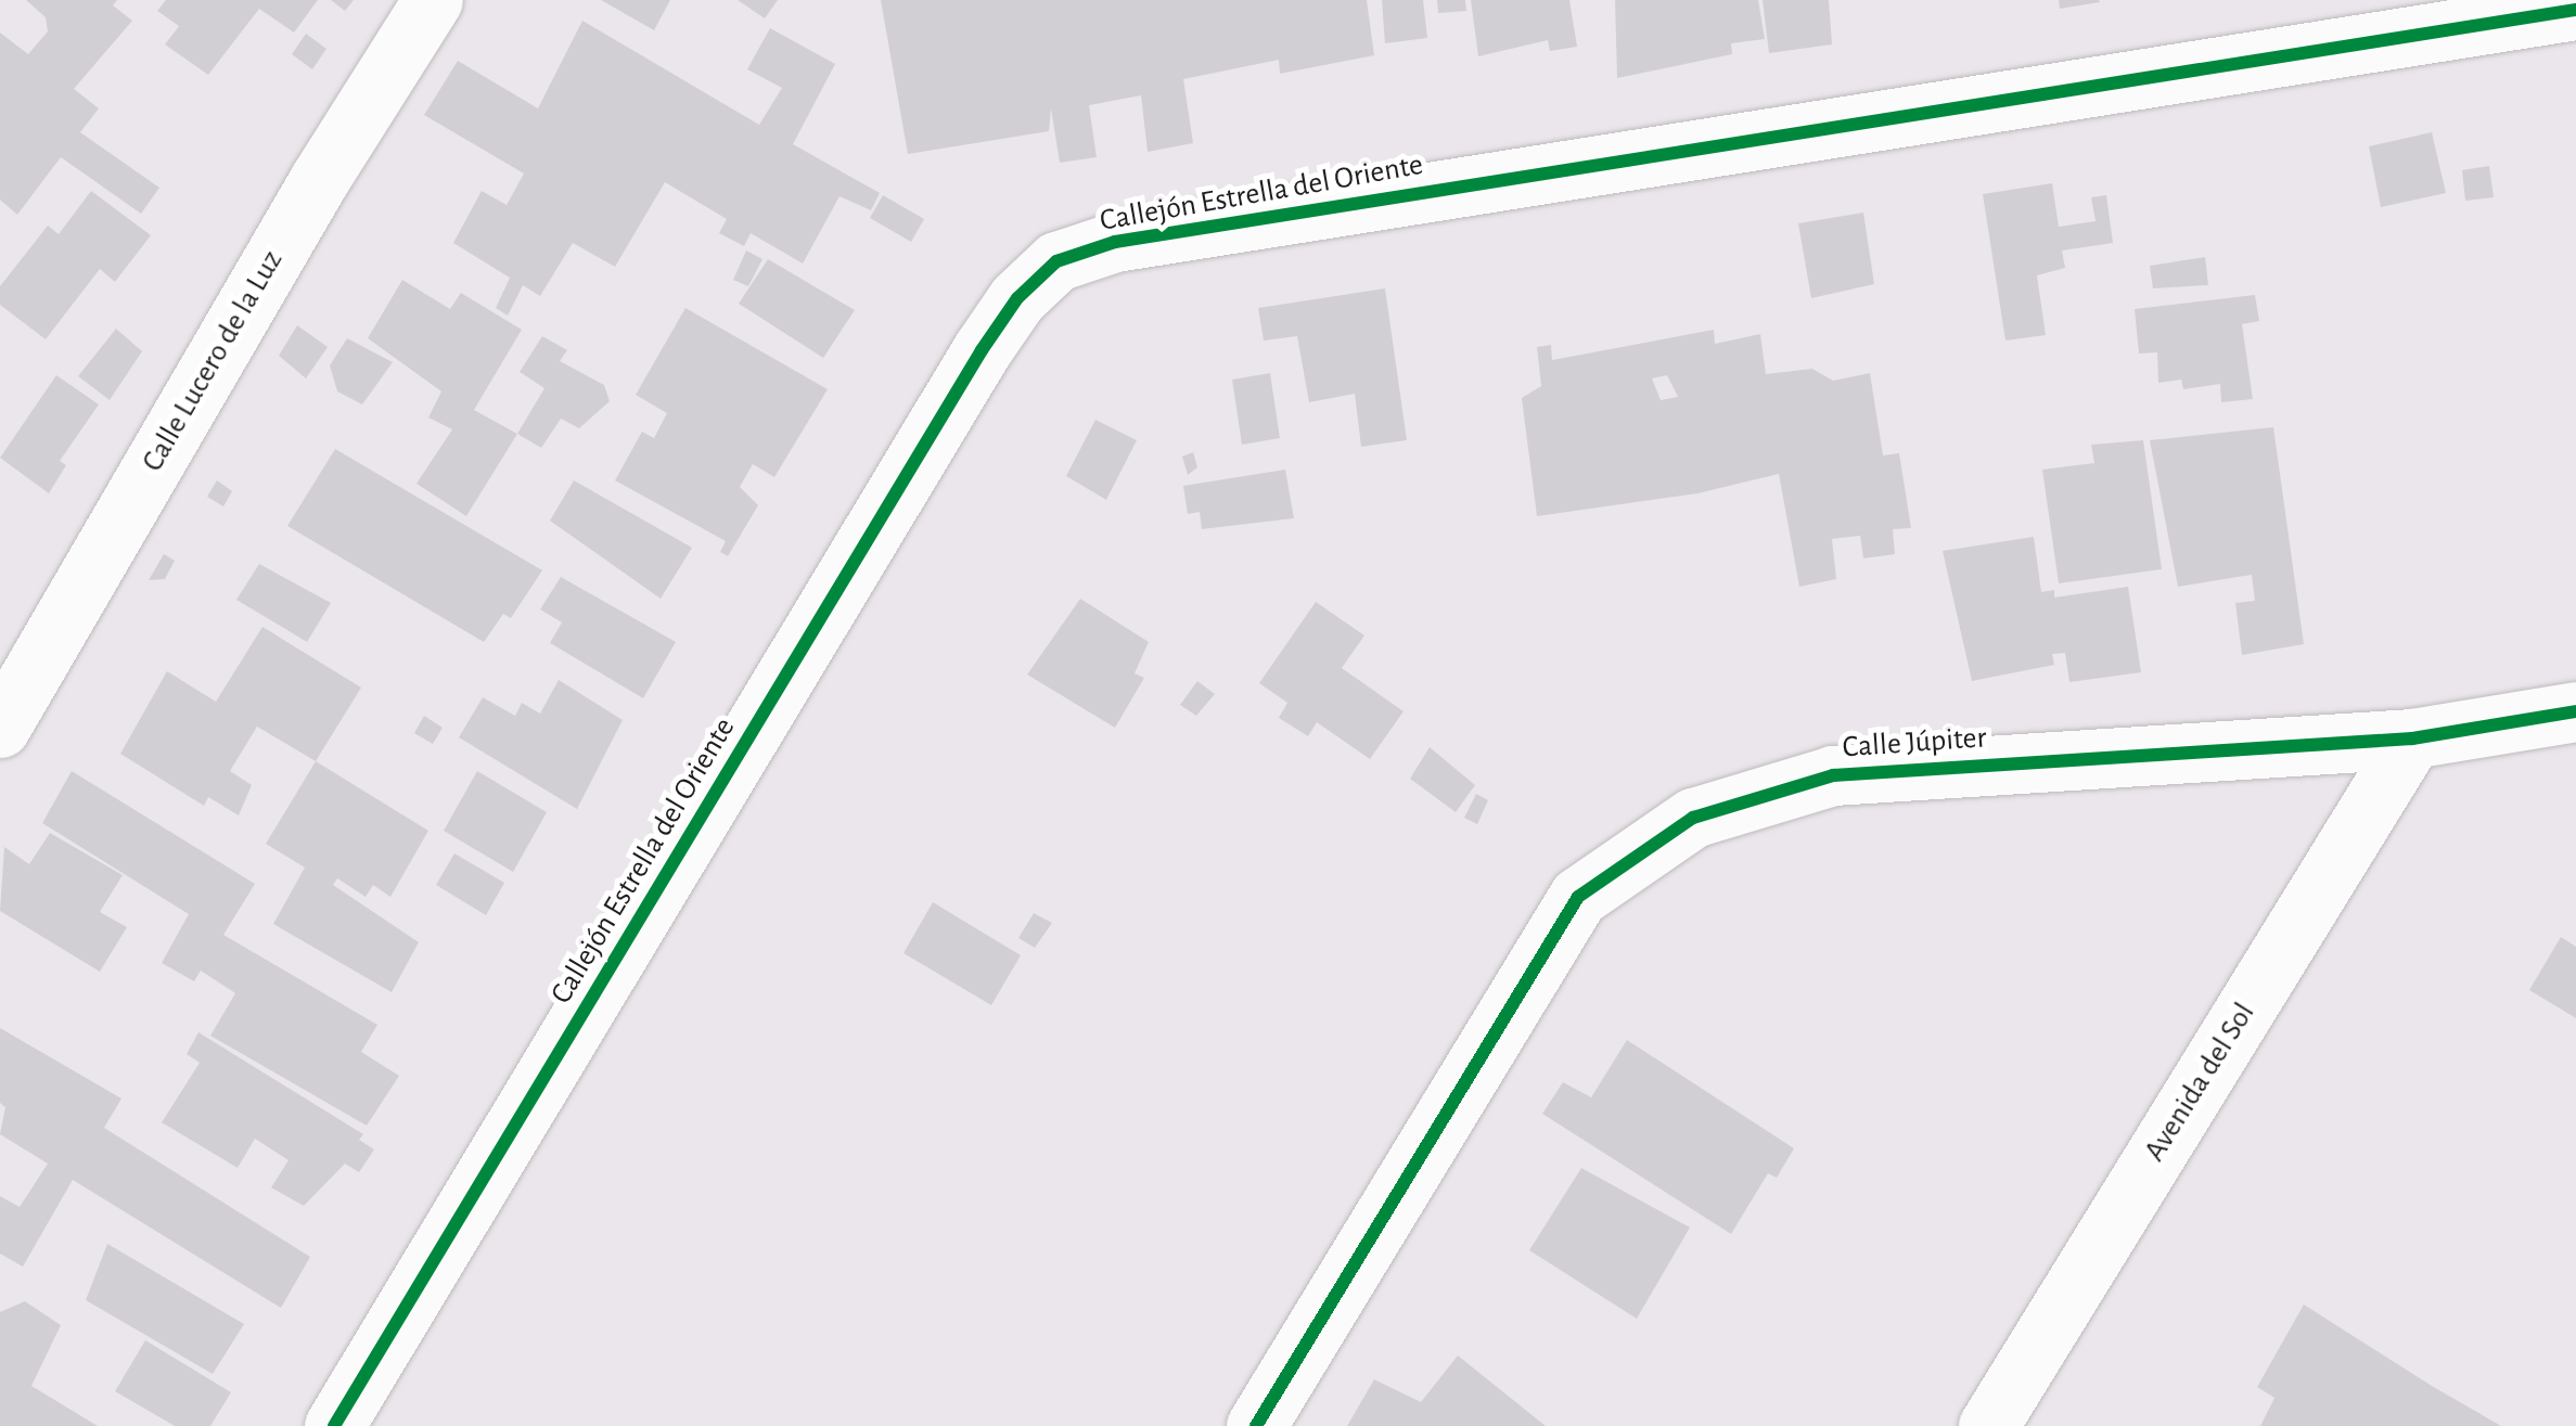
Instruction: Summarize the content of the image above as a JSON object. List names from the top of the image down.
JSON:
{
  "streets": {
    "street": [
      "Callejón Estrella del Oriente",
      "Calle Lucero de la Luz",
      "Calle Júpiter",
      "Avenida del Sol"
    ]
  },
  "crossings": [
    ["Calle Júpiter", "Avenida del Sol"]
  ]
}
